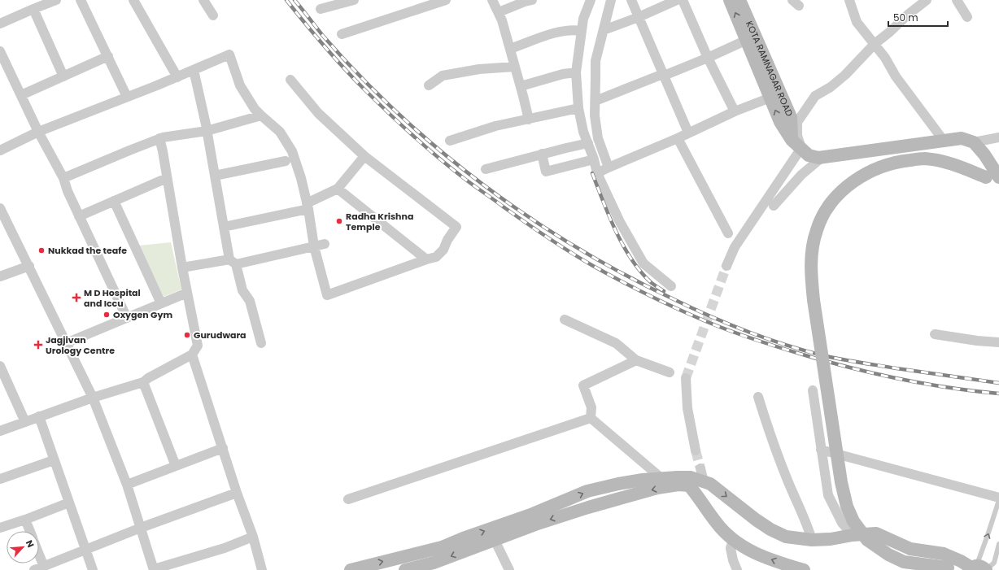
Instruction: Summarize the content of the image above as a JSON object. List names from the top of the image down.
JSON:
{
  "streets": {
    "street": ["KOTA RAMNAGAR ROAD"]
  },
  "places": {
    "other": [
      "Radha Krishna Temple",
      "Nukkad the teafe",
      "Oxygen Gym",
      "Gurudwara"
    ],
    "health": ["M D Hospital and Iccu", "Jagjivan Urology Centre"]
  },
  "scale_bar": "50 m",
  "north": "top right"
}
